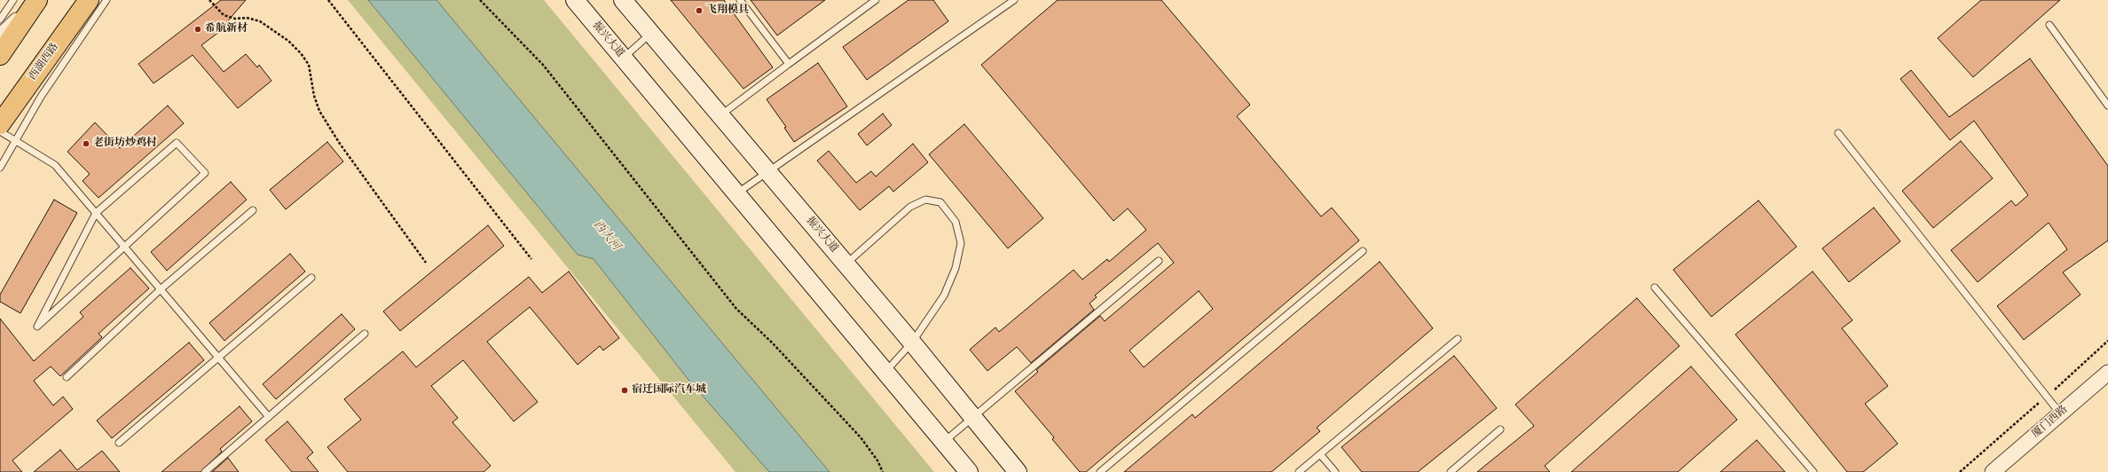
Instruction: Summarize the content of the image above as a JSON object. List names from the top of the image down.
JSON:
{
  "streets": {
    "main road": ["振兴大道", "西湖西路"],
    "street": ["厦门西路"]
  },
  "water": ["西大河"],
  "places": [
    "飞翔模具",
    "希航新材",
    "老街坊炒鸡村",
    "宿迁国际汽车城"
  ]
}
